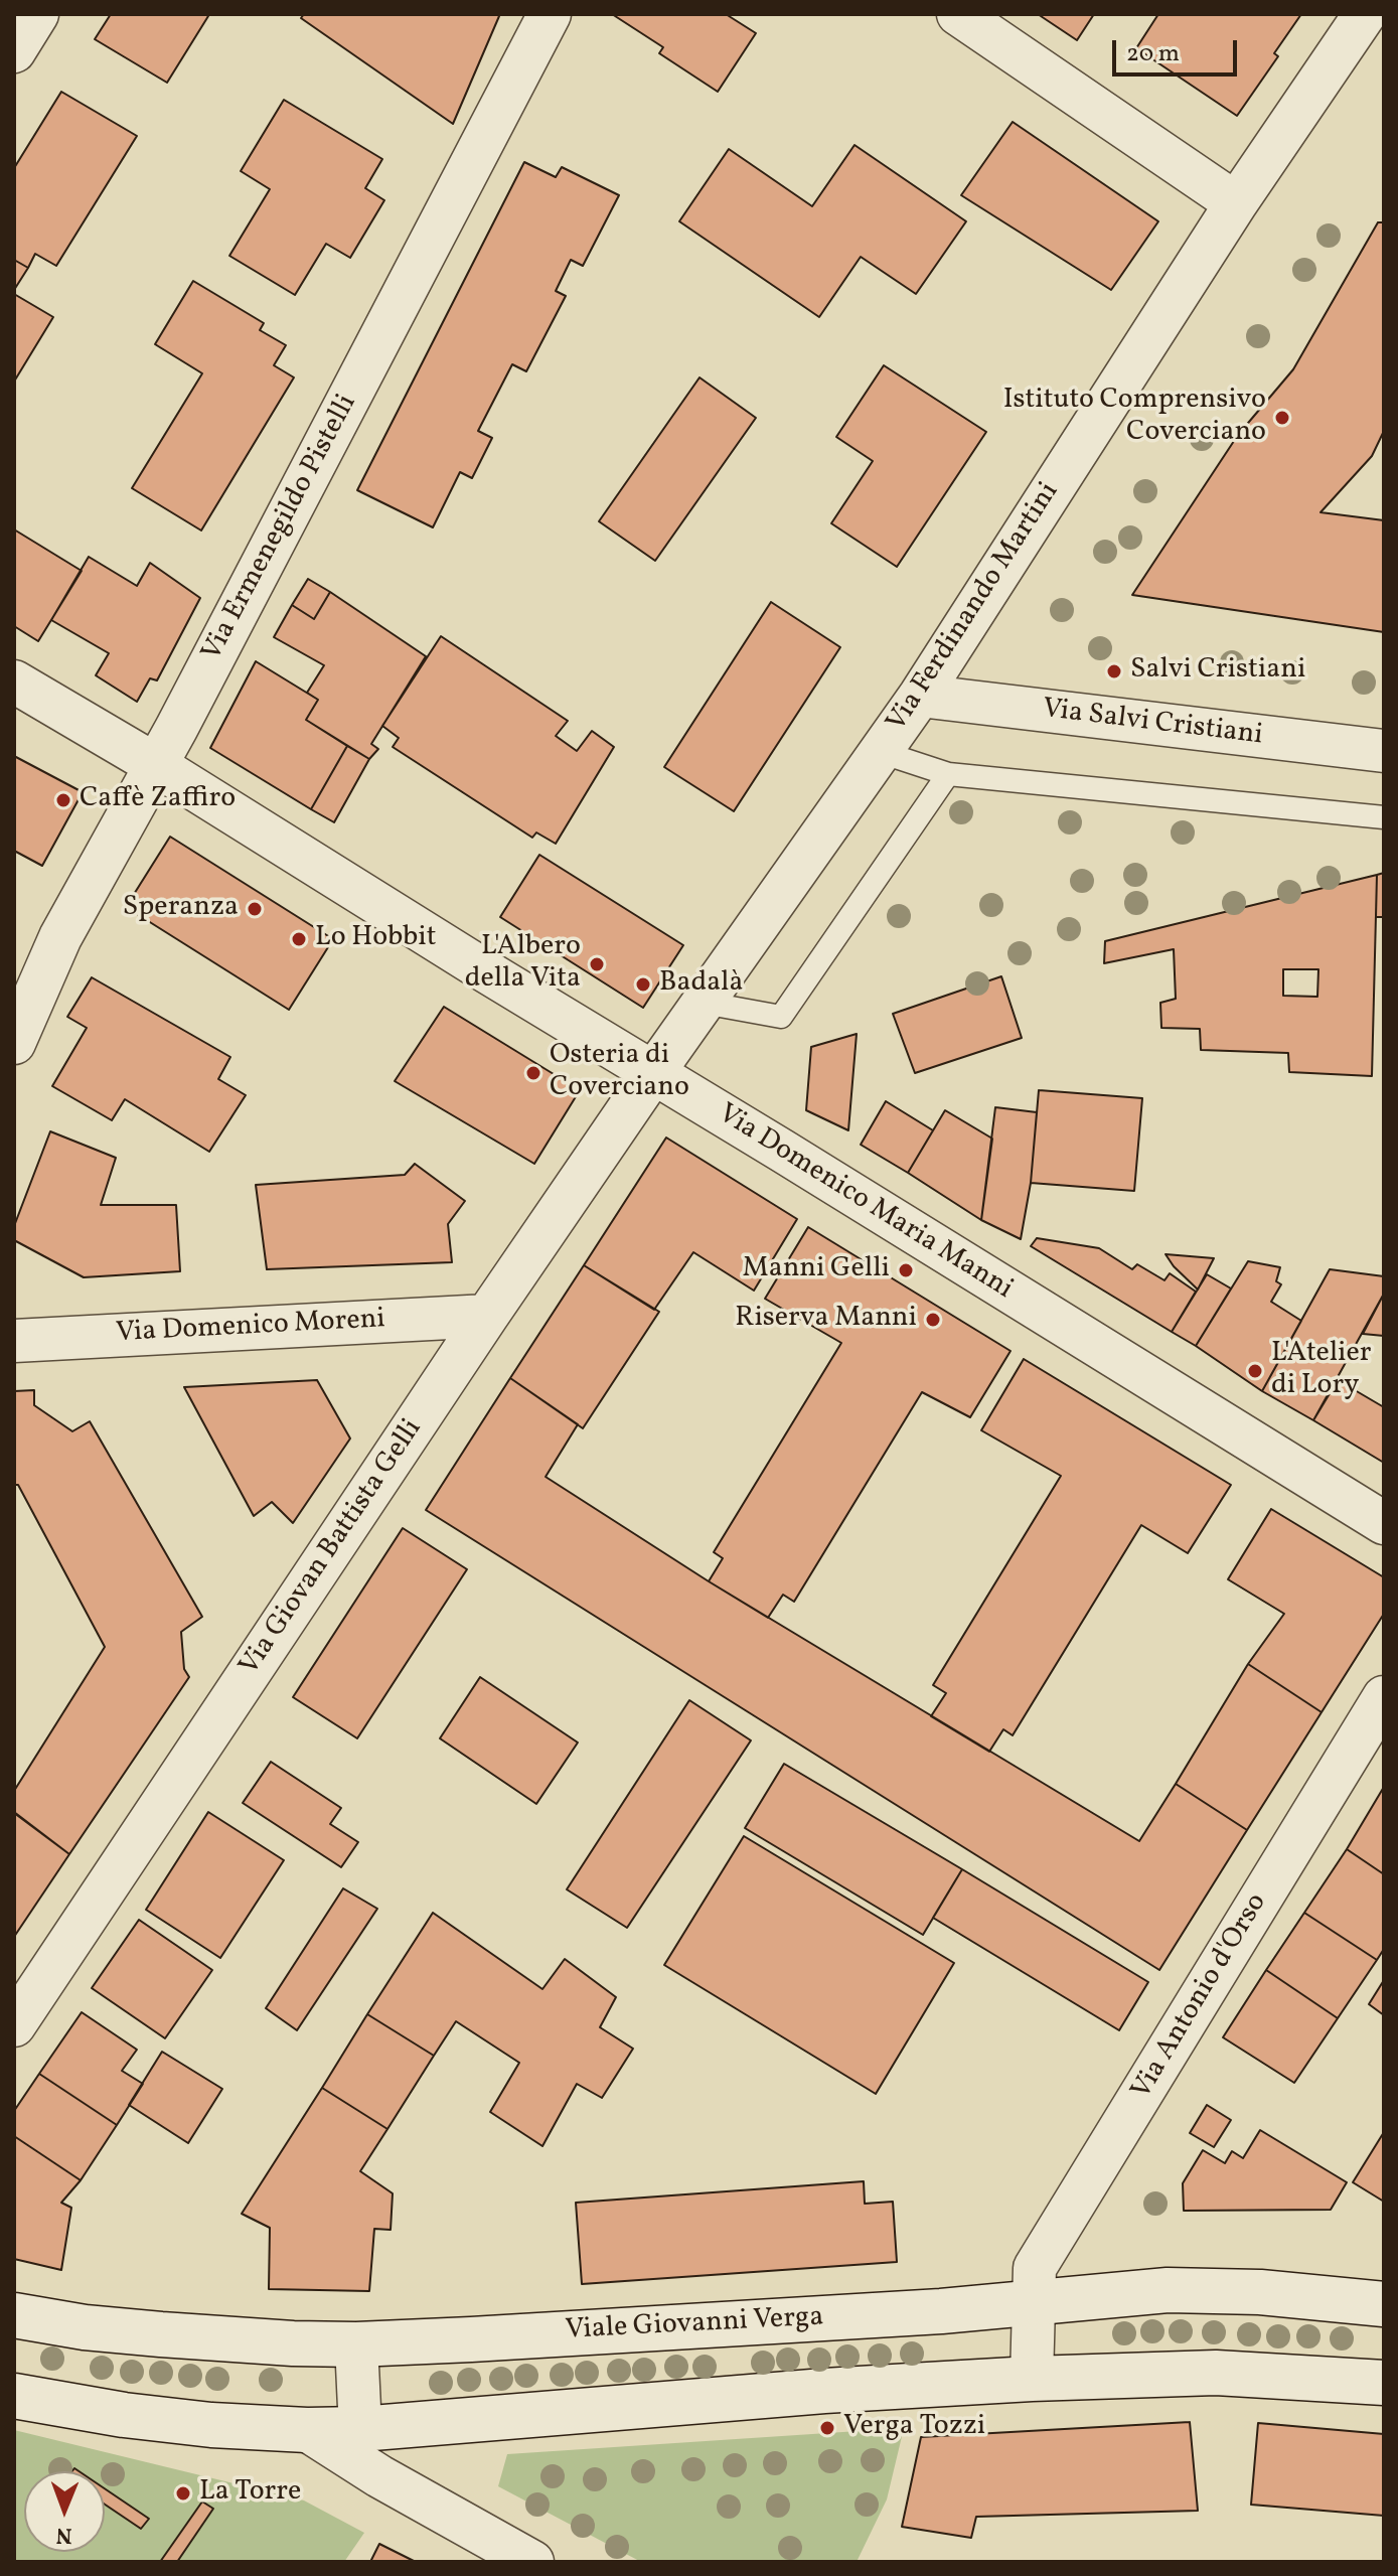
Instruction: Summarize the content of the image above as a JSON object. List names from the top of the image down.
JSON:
{
  "streets": {
    "main road": ["Viale Giovanni Verga"],
    "street": [
      "Via Ermenegildo Pistelli",
      "Via Ferdinando Martini",
      "Via Salvi Cristiani",
      "Via Domenico Maria Manni",
      "Via Domenico Moreni",
      "Via Giovan Battista Gelli",
      "Via Antonio d'Orso"
    ]
  },
  "crossings": [
    ["Via Ermenegildo Pistelli", "Via Domenico Maria Manni"],
    ["Via Ferdinando Martini", "Via Salvi Cristiani"],
    ["Via Ferdinando Martini", "Via Domenico Maria Manni"],
    ["Via Ferdinando Martini", "Via Giovan Battista Gelli"],
    ["Via Domenico Maria Manni", "Via Giovan Battista Gelli"],
    ["Via Domenico Moreni", "Via Giovan Battista Gelli"],
    ["Via Antonio d'Orso", "Viale Giovanni Verga"]
  ],
  "places": [
    "Istituto Comprensivo Coverciano",
    "Salvi Cristiani",
    "Caffè Zaffiro",
    "Speranza",
    "Lo Hobbit",
    "L'Albero della Vita",
    "Badalà",
    "Osteria di Coverciano",
    "Manni Gelli",
    "Riserva Manni",
    "L'Atelier di Lory",
    "Verga Tozzi",
    "La Torre"
  ],
  "scale_bar": "20 m",
  "north": "bottom"
}
